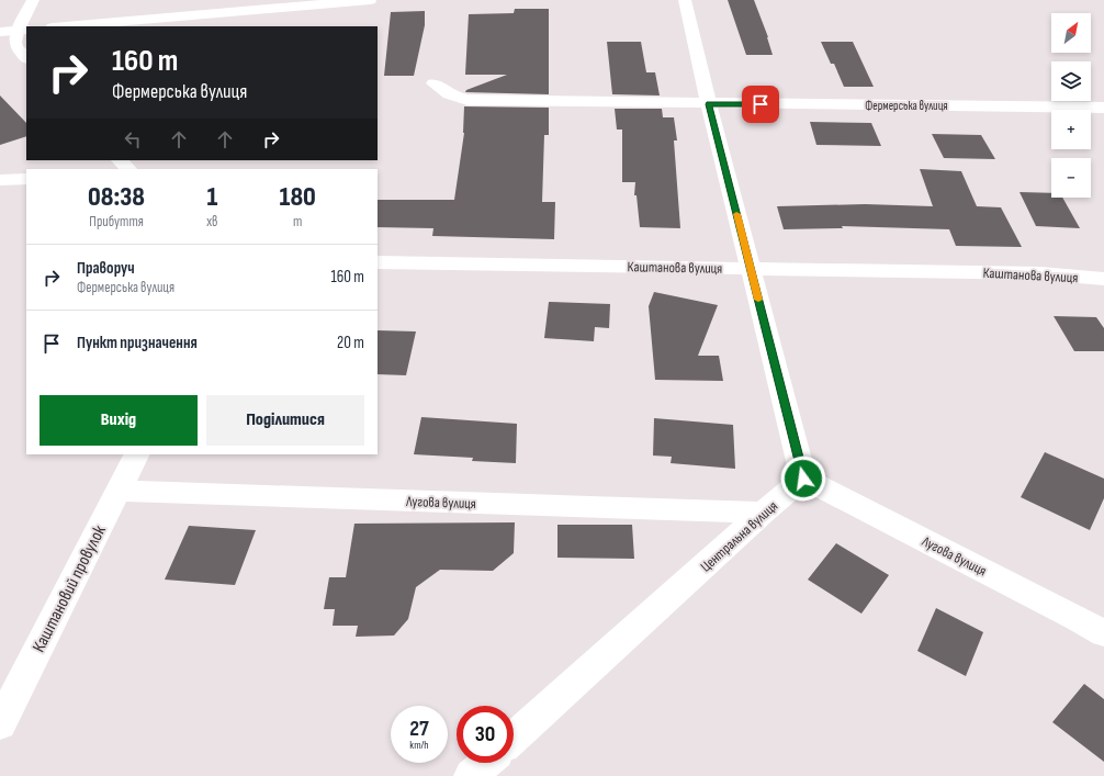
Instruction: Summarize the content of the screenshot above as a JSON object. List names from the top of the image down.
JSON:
{
  "streets": {
    "street": [
      "Фермерська вулиця",
      "Каштанова вулиця",
      "Лугова вулиця",
      "Центральна вулиця",
      "Каштановий провулок"
    ]
  },
  "crossings": [
    ["Лугова вулиця", "Центральна вулиця"],
    ["Лугова вулиця", "Каштановий провулок"]
  ],
  "north": "top right",
  "page": {
    "map_buttons": ["+", "−"],
    "turn": ["160 m", "Фермерська вулиця"],
    "eta": [
      "08:38",
      "Прибуття",
      "1",
      "хв",
      "180",
      "m"
    ],
    "list": [
      {
        "name": "Праворуч",
        "note": "Фермерська вулиця",
        "value": "160 m"
      },
      {
        "name": "Пункт призначення",
        "value": "20 m"
      }
    ],
    "buttons": ["Вихід", "Поділитися"],
    "speed": "27 km/h",
    "limit": "30"
  }
}
